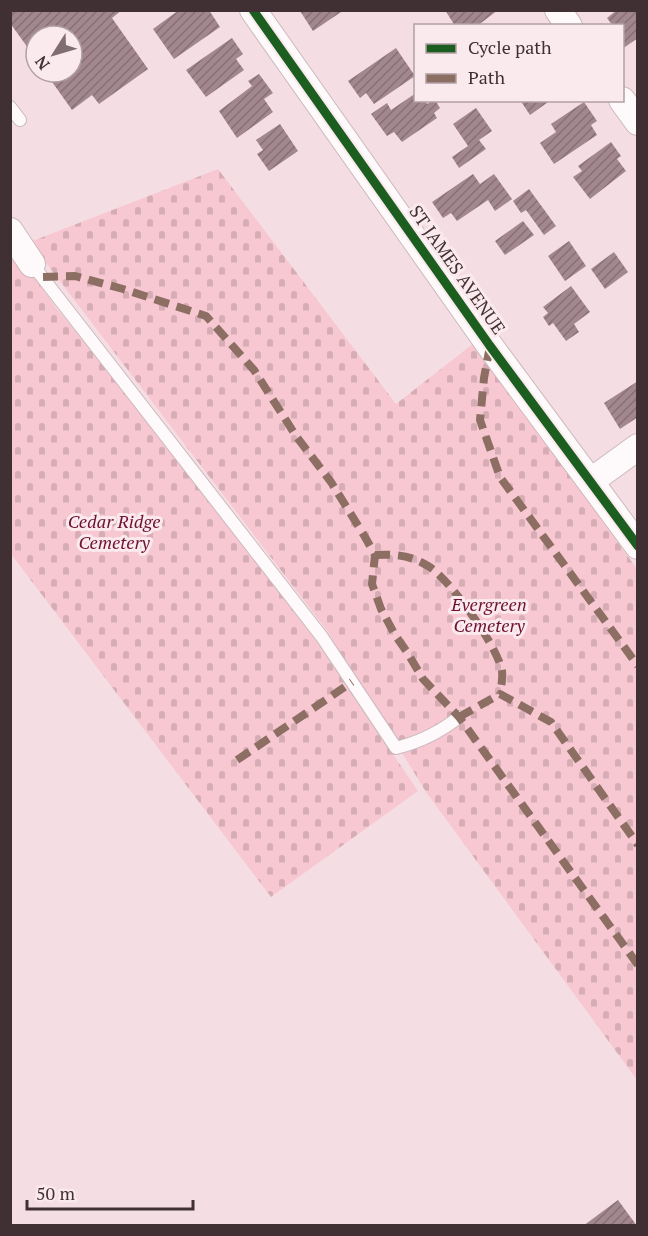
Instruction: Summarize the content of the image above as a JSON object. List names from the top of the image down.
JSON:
{
  "streets": {
    "street": ["ST JAMES AVENUE"]
  },
  "parks": ["Cedar Ridge Cemetery", "Evergreen Cemetery"],
  "legend": ["Cycle path", "Path"],
  "scale_bar": "50 m",
  "north": "bottom left"
}
